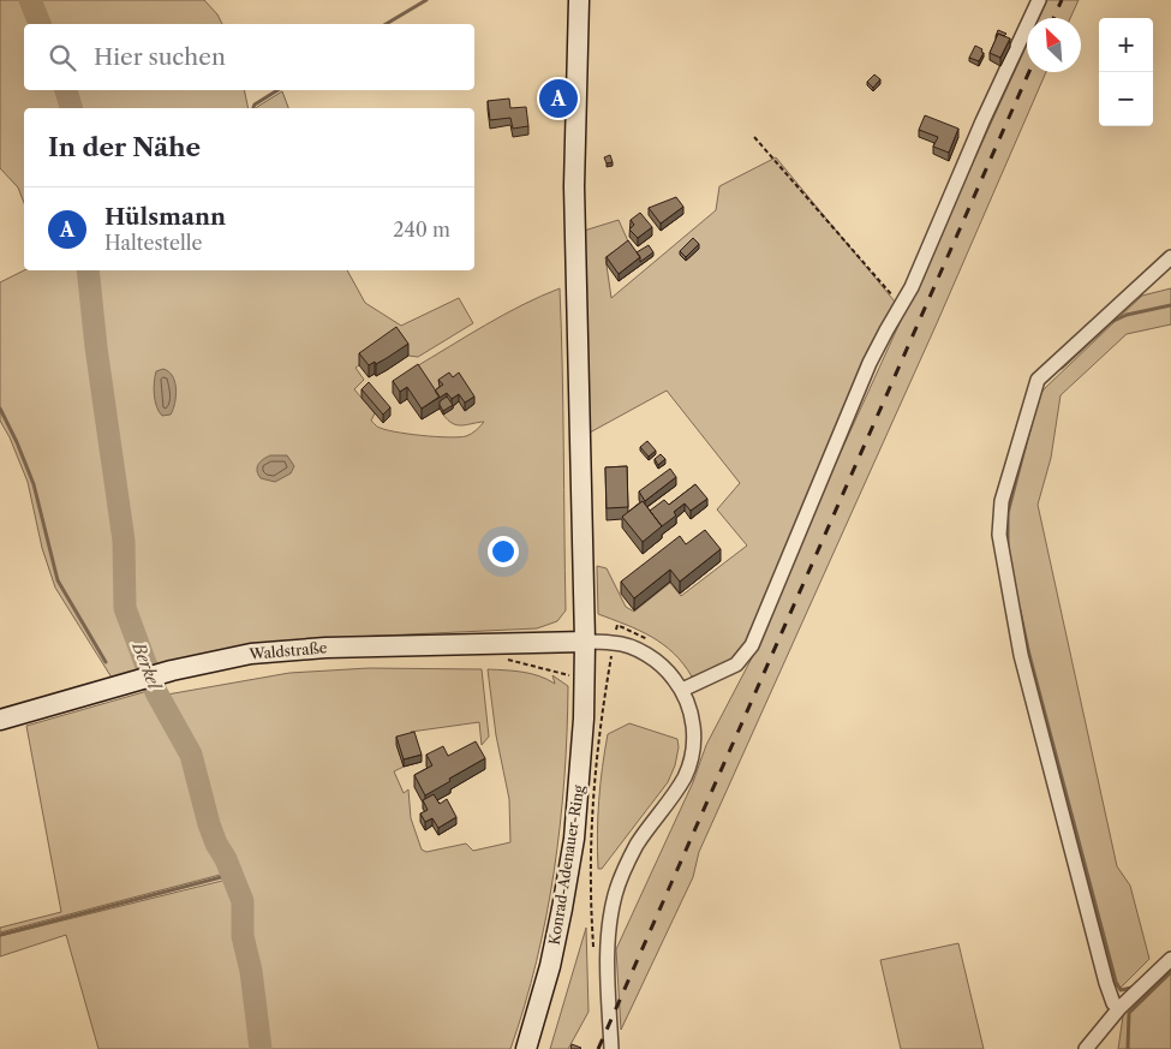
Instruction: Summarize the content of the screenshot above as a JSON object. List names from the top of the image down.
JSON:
{
  "streets": {
    "main road": ["Waldstraße", "Konrad-Adenauer-Ring"]
  },
  "crossings": [
    ["Waldstraße", "Konrad-Adenauer-Ring"]
  ],
  "water": ["Berkel"],
  "north": "top left",
  "page": {
    "map_buttons": ["+", "−"],
    "search": "Hier suchen",
    "pins": "A",
    "heading": "In der Nähe",
    "list": [
      {
        "mark": "A",
        "name": "Hülsmann",
        "note": "Haltestelle",
        "value": "240 m"
      }
    ]
  }
}
